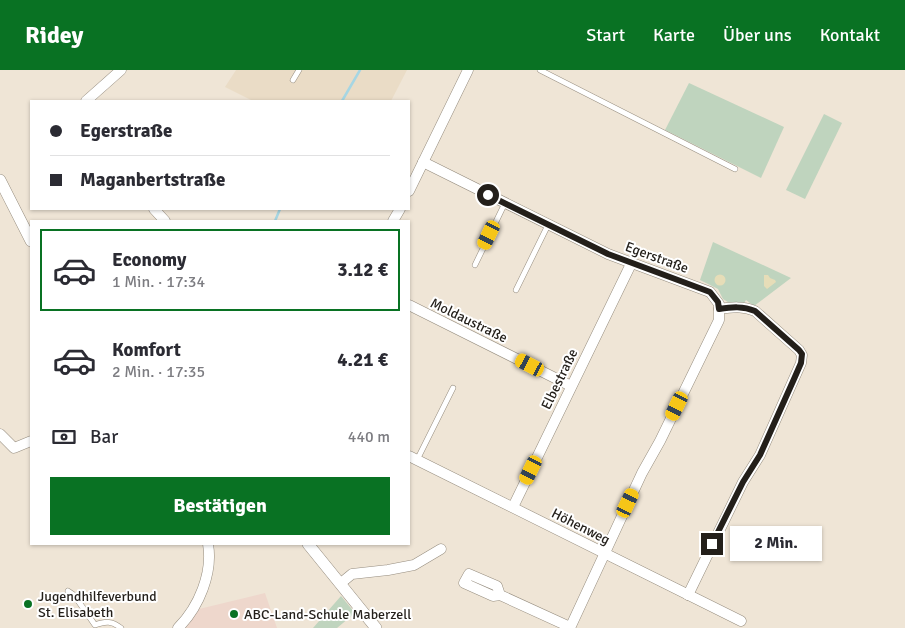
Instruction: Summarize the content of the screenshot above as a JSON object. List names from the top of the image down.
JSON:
{
  "streets": {
    "street": [
      "Egerstraße",
      "Moldaustraße",
      "Elbestraße",
      "Höhenweg"
    ]
  },
  "crossings": [
    ["Egerstraße", "Elbestraße"],
    ["Moldaustraße", "Elbestraße"],
    ["Elbestraße", "Höhenweg"]
  ],
  "places": ["Jugendhilfeverbund St. Elisabeth", "ABC-Land-Schule Maberzell"],
  "page": {
    "header": "Ridey",
    "nav": [
      "Start",
      "Karte",
      "Über uns",
      "Kontakt"
    ],
    "banner": ["Egerstraße", "Maganbertstraße"],
    "list": [
      {
        "name": "Economy",
        "note": "1 Min. · 17:34",
        "value": "3.12 €"
      },
      {
        "name": "Komfort",
        "note": "2 Min. · 17:35",
        "value": "4.21 €"
      }
    ],
    "pay": ["Bar", "440 m"],
    "buttons": "Bestätigen",
    "bubble": "2 Min."
  }
}
